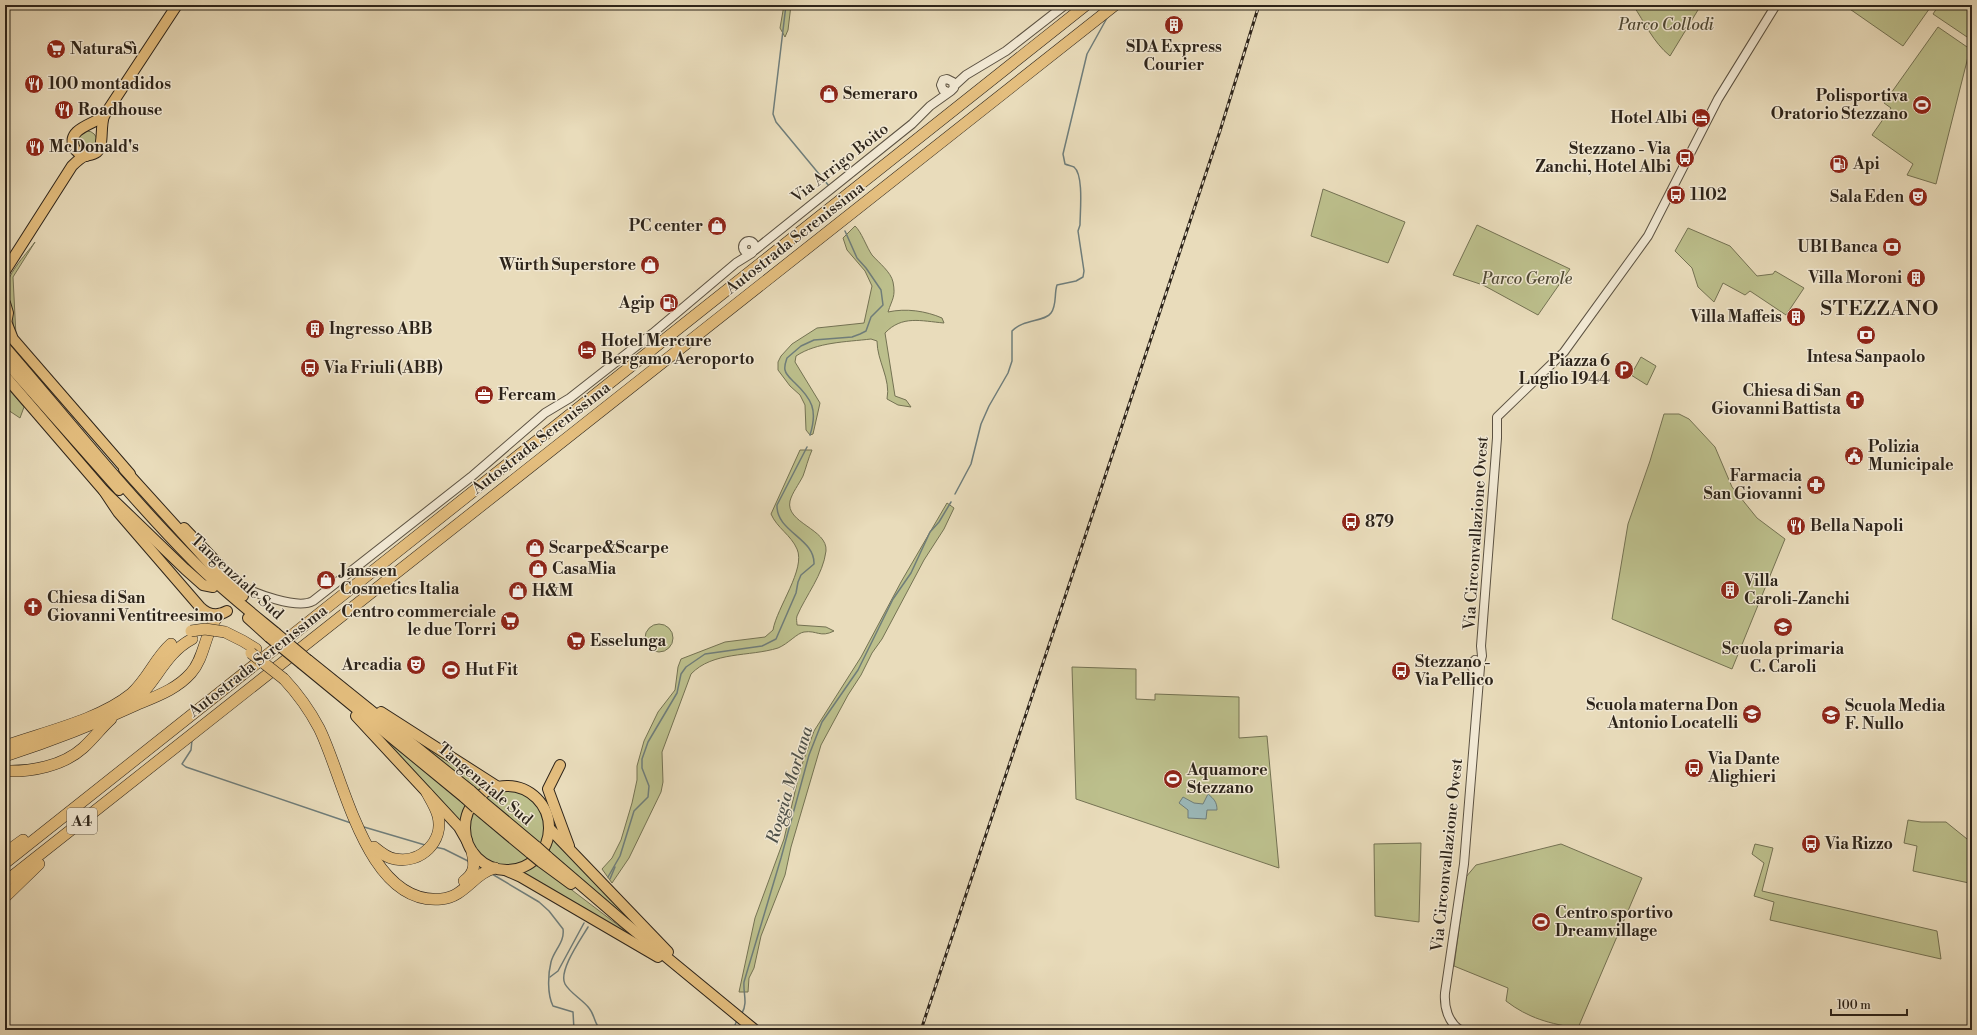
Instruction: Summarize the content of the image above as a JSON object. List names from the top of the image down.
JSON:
{
  "streets": {
    "highway": ["Autostrada Serenissima", "A4"],
    "main road": ["Tangenziale Sud"],
    "street": ["Via Arrigo Boito", "Via Circonvallazione Ovest"]
  },
  "districts": ["STEZZANO"],
  "water": ["Roggia Morlana"],
  "parks": ["Parco Collodi", "Parco Gerole"],
  "places": {
    "building": [
      "SDA Express Courier",
      "Villa Moroni",
      "Villa Maffeis",
      "Ingresso ABB",
      "Villa Caroli-Zanchi"
    ],
    "supermarket": ["NaturaSì", "Centro commerciale le due Torri", "Esselunga"],
    "restaurant": [
      "100 montadidos",
      "Roadhouse",
      "McDonald's",
      "Bella Napoli"
    ],
    "shop": [
      "Semeraro",
      "PC center",
      "Würth Superstore",
      "Scarpe&Scarpe",
      "CasaMia",
      "Janssen Cosmetics Italia",
      "H&M"
    ],
    "sports": [
      "Polisportiva Oratorio Stezzano",
      "Hut Fit",
      "Aquamore Stezzano",
      "Centro sportivo Dreamvillage"
    ],
    "hotel": ["Hotel Albi", "Hotel Mercure Bergamo Aeroporto"],
    "bus stop": [
      "Stezzano - Via Zanchi, Hotel Albi",
      "1102",
      "Via Friuli (ABB)",
      "879",
      "Stezzano - Via Pellico",
      "Via Dante Alighieri",
      "Via Rizzo"
    ],
    "fuel station": ["Api", "Agip"],
    "theatre": ["Sala Eden", "Arcadia"],
    "bank": ["UBI Banca", "Intesa Sanpaolo"],
    "parking": ["Piazza 6 Luglio 1944"],
    "office": ["Fercam"],
    "church": ["Chiesa di San Giovanni Battista", "Chiesa di San Giovanni Ventitreesimo"],
    "public building": ["Polizia Municipale"],
    "pharmacy": ["Farmacia San Giovanni"],
    "school or university": ["Scuola primaria C. Caroli", "Scuola materna Don Antonio Locatelli", "Scuola Media F. Nullo"]
  },
  "scale_bar": "100 m"
}
